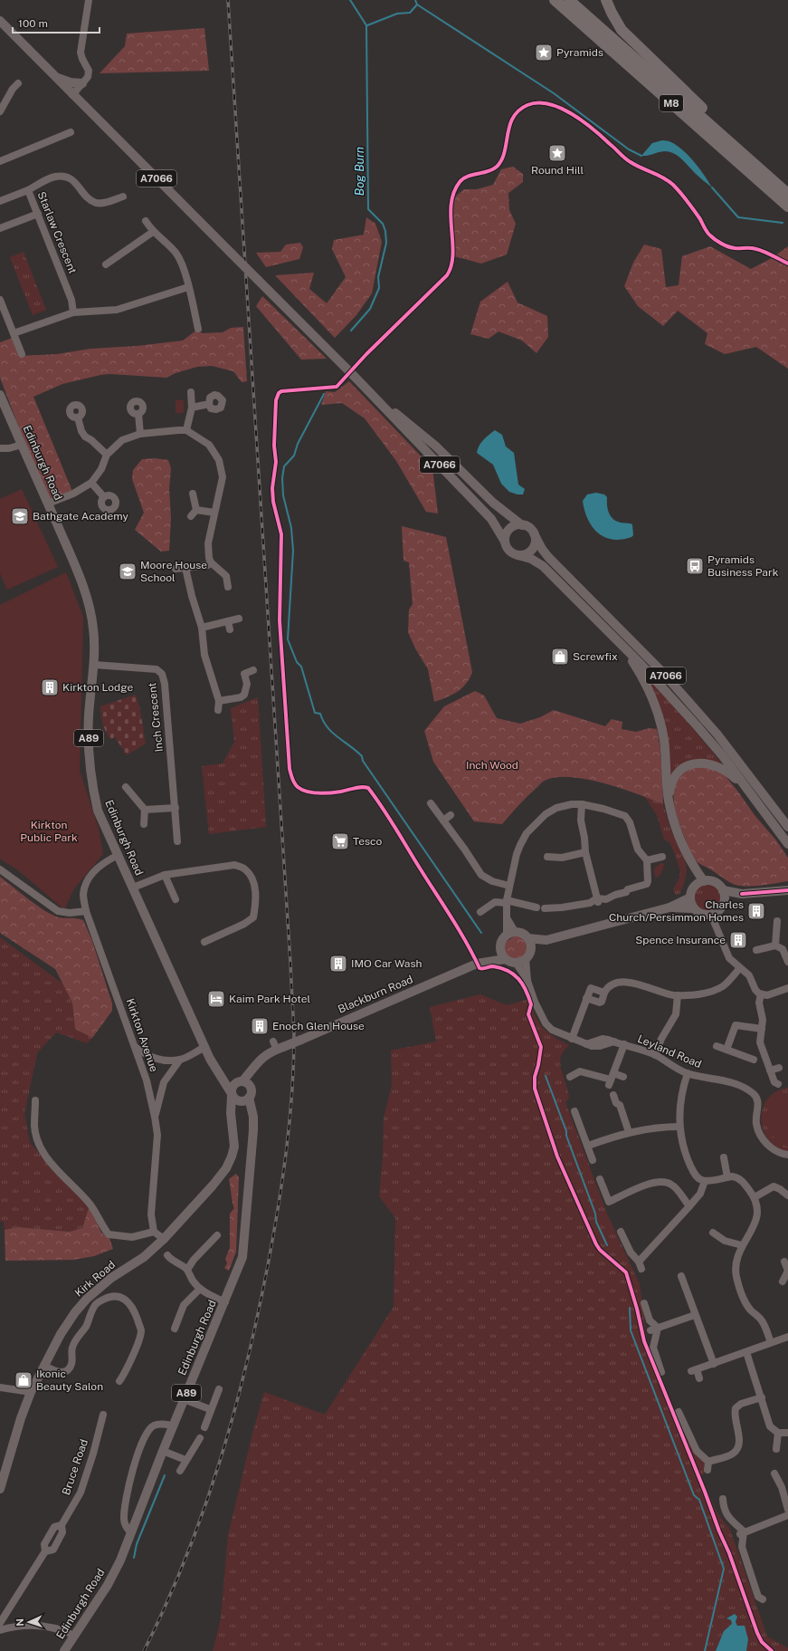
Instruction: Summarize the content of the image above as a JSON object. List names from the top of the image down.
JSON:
{
  "streets": {
    "highway": ["M8"],
    "main road": [
      "A7066",
      "Edinburgh Road",
      "A89",
      "Blackburn Road",
      "Kirk Road"
    ],
    "street": [
      "Starlaw Crescent",
      "Inch Crescent",
      "Kirkton Avenue",
      "Leyland Road",
      "Bruce Road"
    ]
  },
  "crossings": [
    ["Edinburgh Road", "Inch Crescent"],
    ["Edinburgh Road", "A89"],
    ["Edinburgh Road", "Blackburn Road"],
    ["Edinburgh Road", "Kirkton Avenue"],
    ["Edinburgh Road", "Kirk Road"],
    ["A89", "Blackburn Road"],
    ["A89", "Kirk Road"],
    ["Blackburn Road", "Leyland Road"],
    ["Blackburn Road", "Kirk Road"]
  ],
  "water": ["Bog Burn"],
  "parks": ["Inch Wood", "Kirkton Public Park"],
  "places": {
    "place": ["Pyramids", "Round Hill"],
    "school or university": ["Bathgate Academy", "Moore House School"],
    "bus stop": ["Pyramids Business Park"],
    "shop": ["Screwfix", "Ikonic Beauty Salon"],
    "building": [
      "Kirkton Lodge",
      "Charles Church/Persimmon Homes",
      "Spence Insurance",
      "IMO Car Wash",
      "Enoch Glen House"
    ],
    "supermarket": ["Tesco"],
    "hotel": ["Kaim Park Hotel"]
  },
  "scale_bar": "100 m",
  "north": "left"
}
